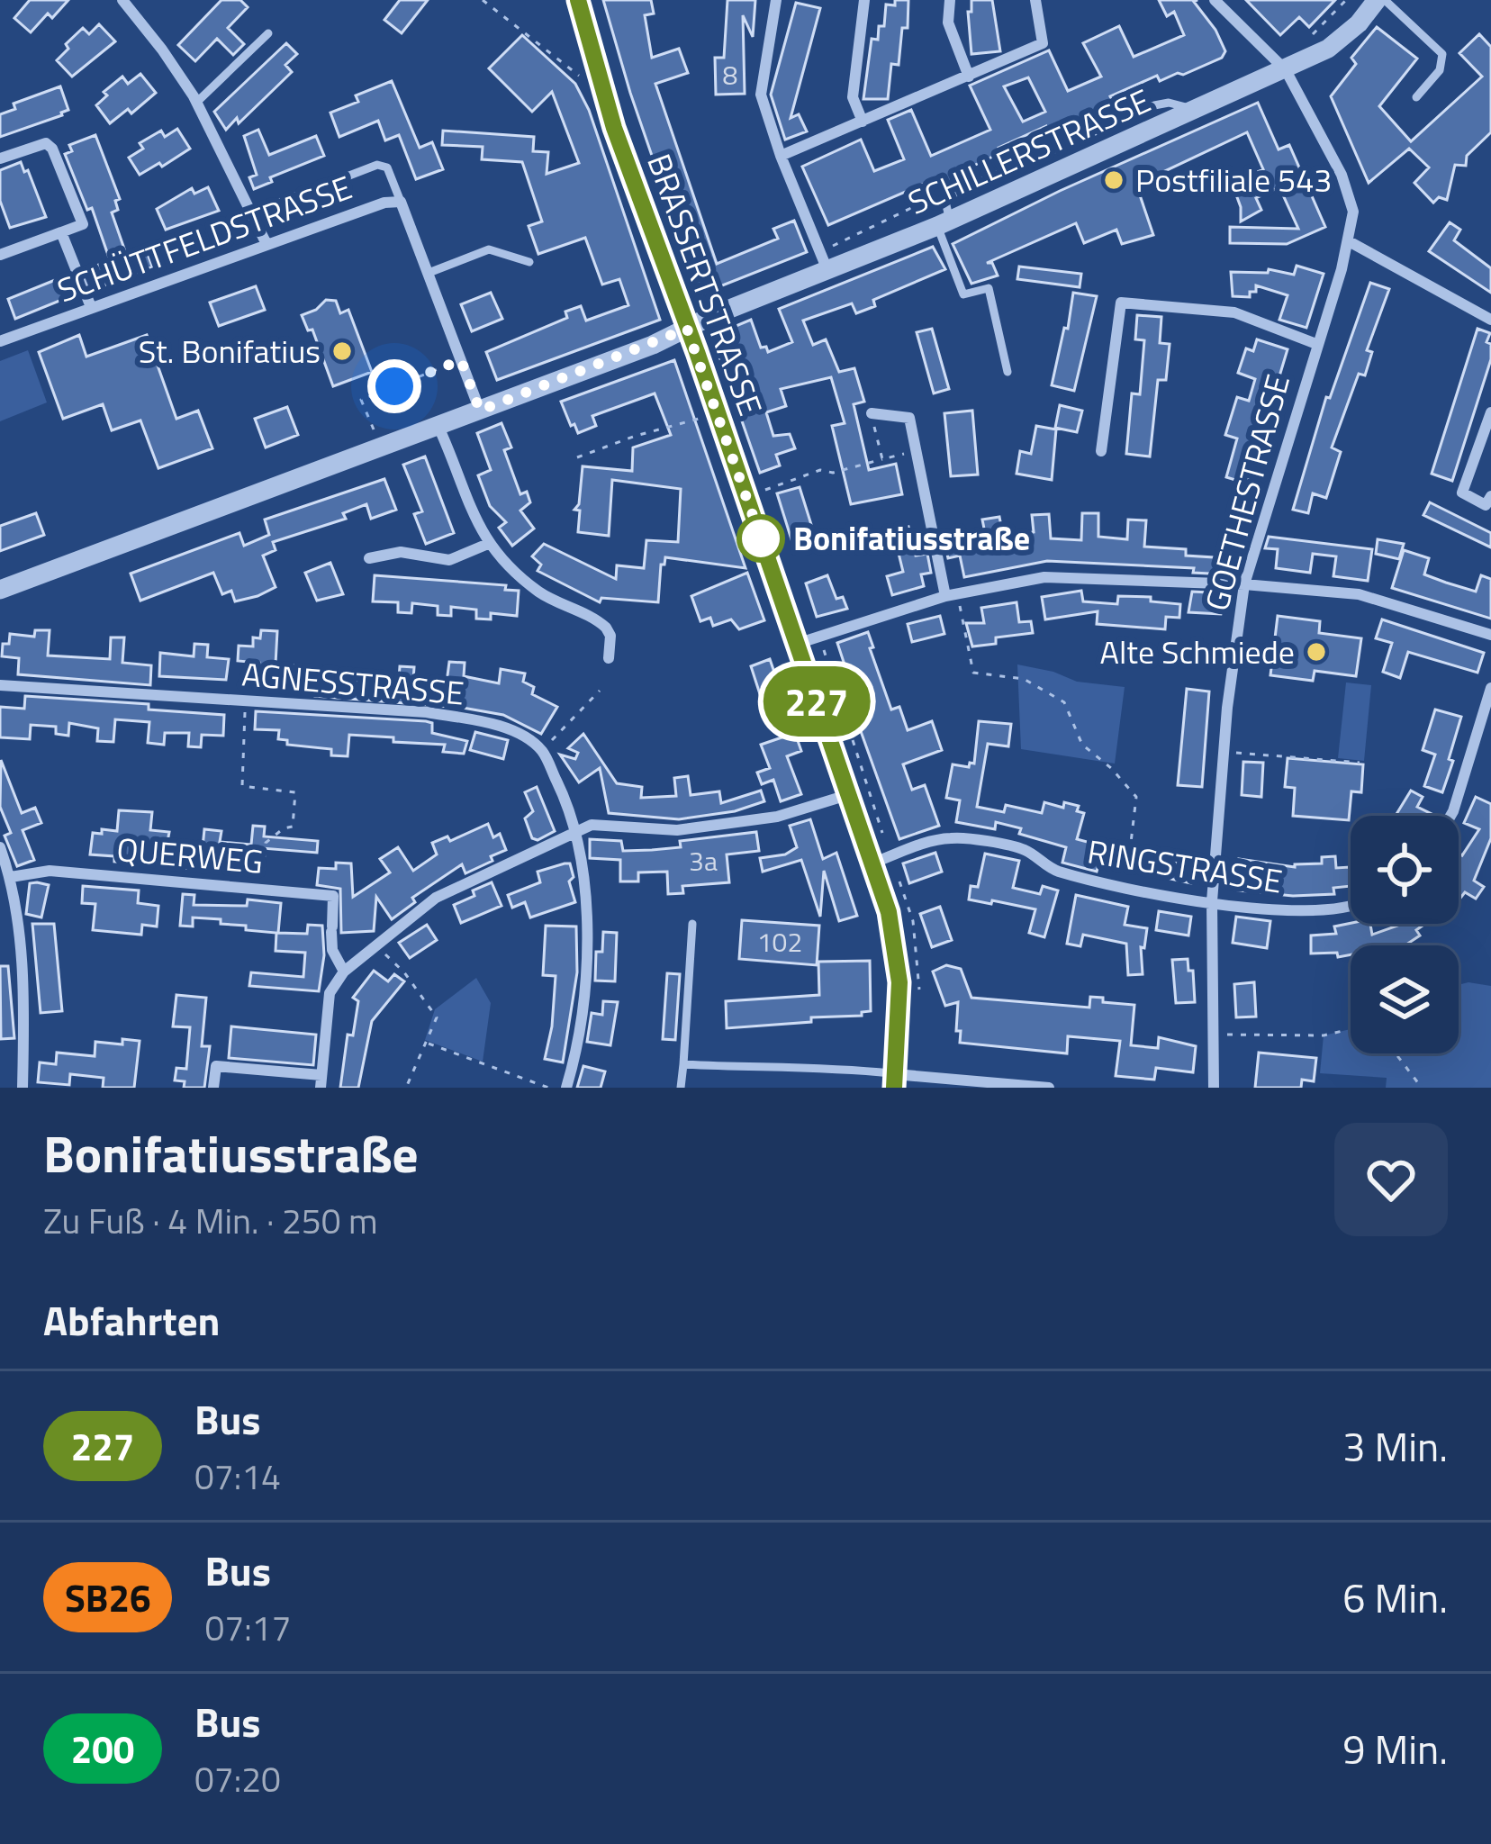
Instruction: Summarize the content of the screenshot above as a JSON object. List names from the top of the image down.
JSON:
{
  "streets": {
    "main road": ["BRASSERTSTRASSE"],
    "street": [
      "SCHILLERSTRASSE",
      "SCHÜTTFELDSTRASSE",
      "GOETHESTRASSE",
      "AGNESSTRASSE",
      "QUERWEG",
      "RINGSTRASSE"
    ]
  },
  "crossings": [
    ["SCHILLERSTRASSE", "BRASSERTSTRASSE"],
    ["SCHILLERSTRASSE", "GOETHESTRASSE"],
    ["BRASSERTSTRASSE", "RINGSTRASSE"],
    ["GOETHESTRASSE", "RINGSTRASSE"]
  ],
  "places": [
    "Postfiliale 543",
    "St. Bonifatius",
    "Bonifatiusstraße",
    "Alte Schmiede"
  ],
  "lines": ["bus line 227"],
  "house_numbers": ["8", "3a", "102"],
  "page": {
    "on_map": "227",
    "heading": [
      ["Bonifatiusstraße", "Zu Fuß · 4 Min. · 250 m"],
      "Abfahrten"
    ],
    "list": [
      {
        "mark": "227",
        "name": "Bus",
        "note": "07:14",
        "value": "3 Min."
      },
      {
        "mark": "SB26",
        "name": "Bus",
        "note": "07:17",
        "value": "6 Min."
      },
      {
        "mark": "200",
        "name": "Bus",
        "note": "07:20",
        "value": "9 Min."
      }
    ]
  }
}
